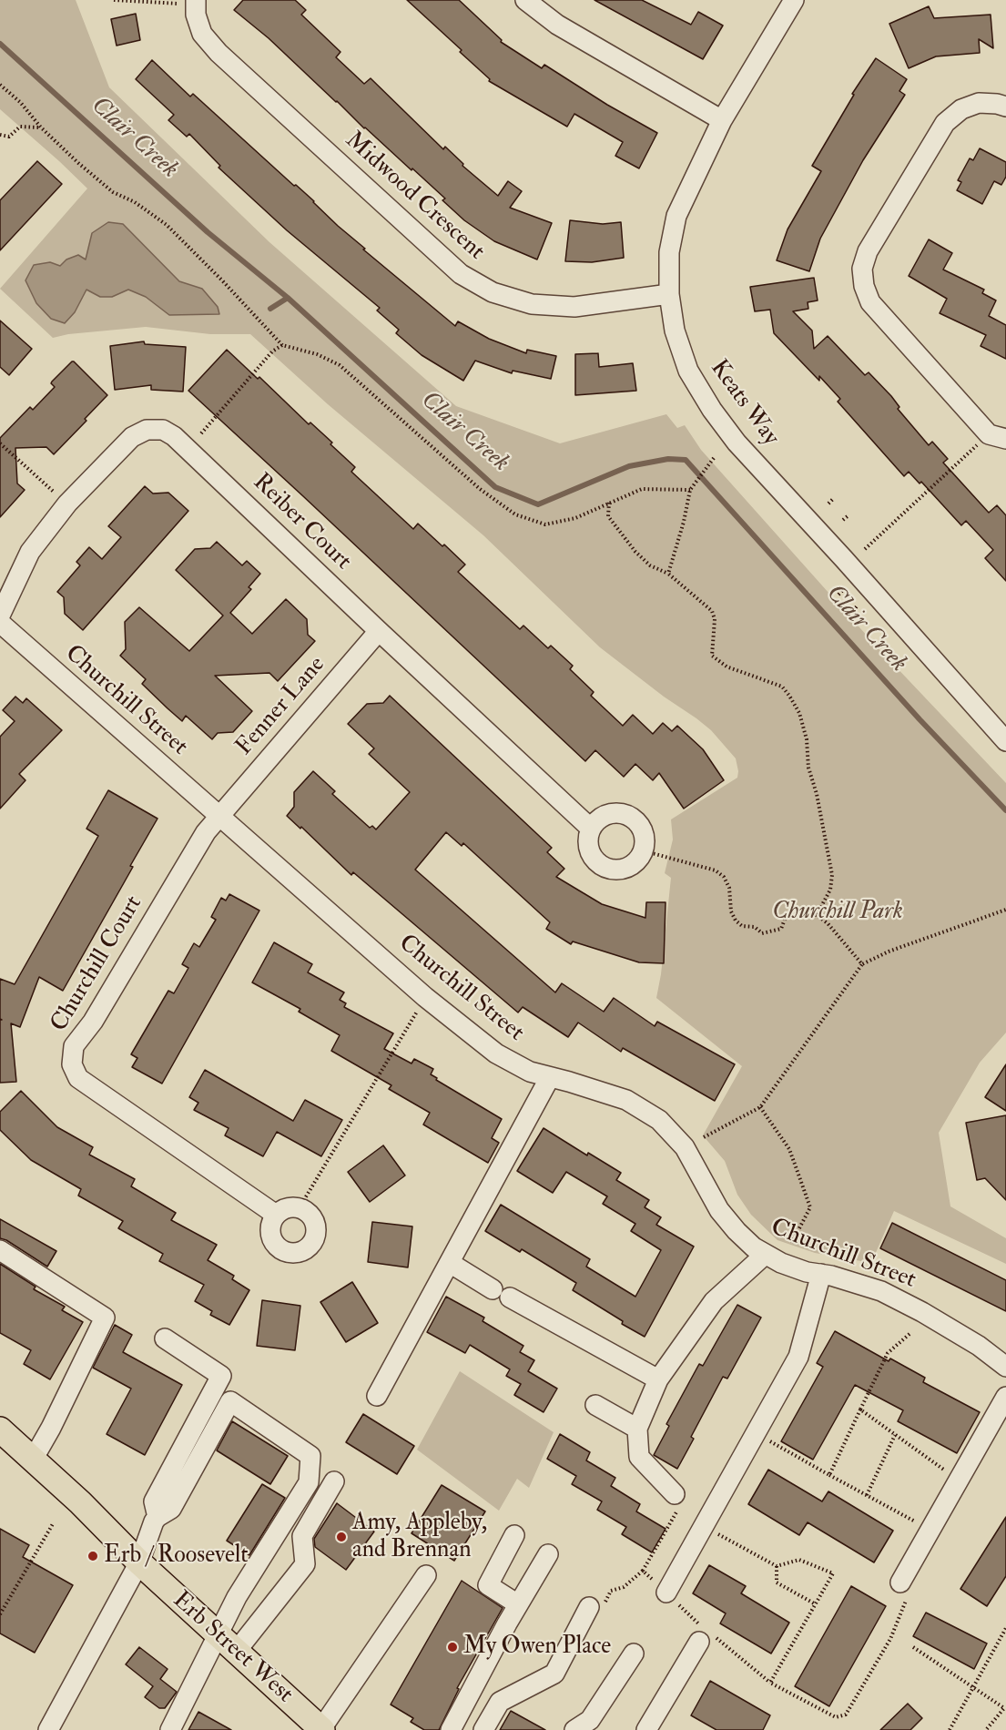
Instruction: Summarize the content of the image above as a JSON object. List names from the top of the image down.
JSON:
{
  "streets": {
    "main road": ["Erb Street West"],
    "street": [
      "Midwood Crescent",
      "Keats Way",
      "Reiber Court",
      "Churchill Street",
      "Fenner Lane",
      "Churchill Court"
    ]
  },
  "crossings": [
    ["Midwood Crescent", "Keats Way"],
    ["Reiber Court", "Fenner Lane"],
    ["Churchill Street", "Fenner Lane"],
    ["Churchill Street", "Churchill Court"],
    ["Fenner Lane", "Churchill Court"]
  ],
  "water": ["Clair Creek"],
  "parks": ["Churchill Park"],
  "places": ["Amy, Appleby, and Brennan", "Erb / Roosevelt", "My Owen Place"]
}
